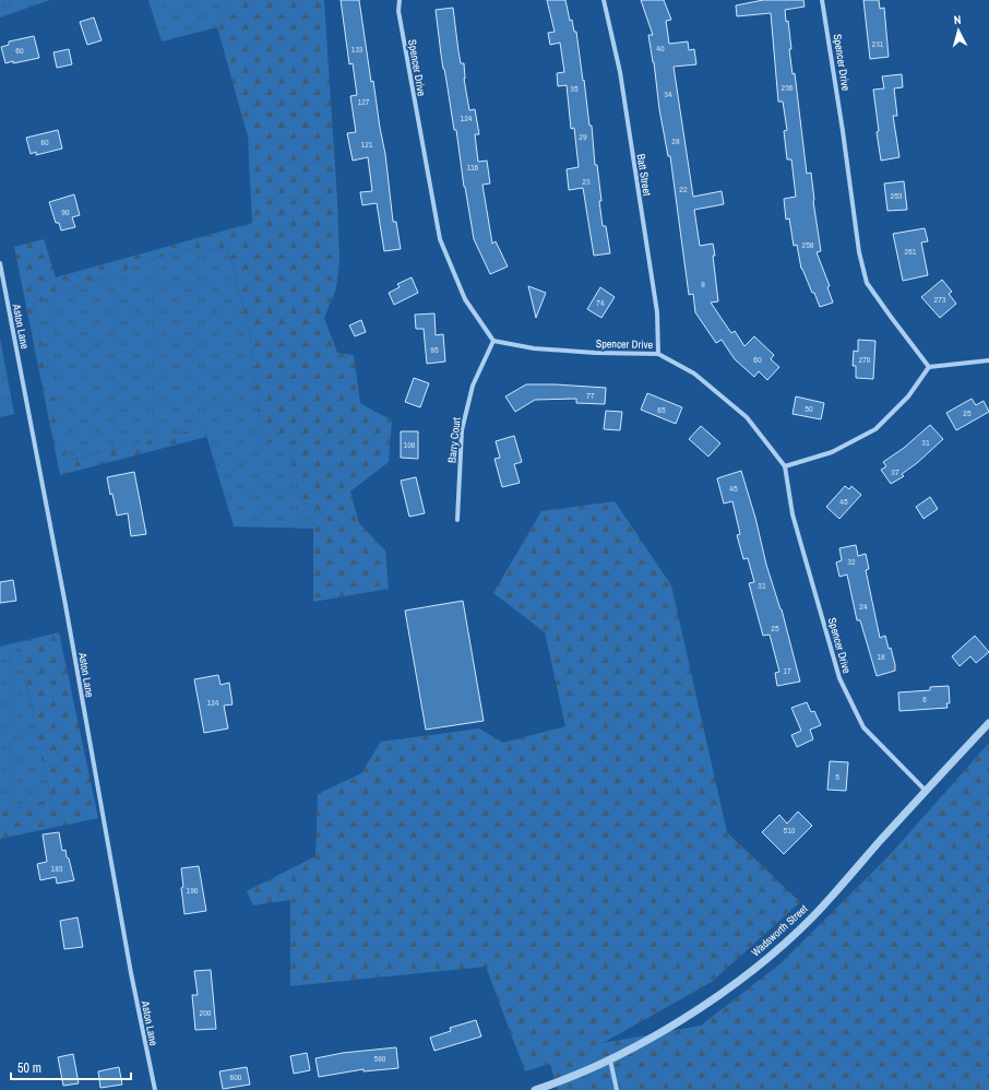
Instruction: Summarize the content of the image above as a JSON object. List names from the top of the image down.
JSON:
{
  "streets": {
    "street": [
      "Spencer Drive",
      "Batt Street",
      "Aston Lane",
      "Barry Court",
      "Wadsworth Street"
    ]
  },
  "crossings": [
    ["Spencer Drive", "Batt Street"],
    ["Spencer Drive", "Barry Court"],
    ["Spencer Drive", "Wadsworth Street"]
  ],
  "house_numbers": [
    "231",
    "40",
    "133",
    "60",
    "236",
    "35",
    "34",
    "127",
    "124",
    "29",
    "28",
    "80",
    "121",
    "116",
    "23",
    "22",
    "253",
    "90",
    "258",
    "261",
    "8",
    "273",
    "74",
    "95",
    "60",
    "270",
    "77",
    "50",
    "65",
    "25",
    "31",
    "108",
    "37",
    "45",
    "45",
    "32",
    "31",
    "24",
    "25",
    "18",
    "17",
    "6",
    "124",
    "5",
    "510",
    "183",
    "190",
    "200",
    "580",
    "600"
  ],
  "scale_bar": "50 m",
  "north": "top"
}
